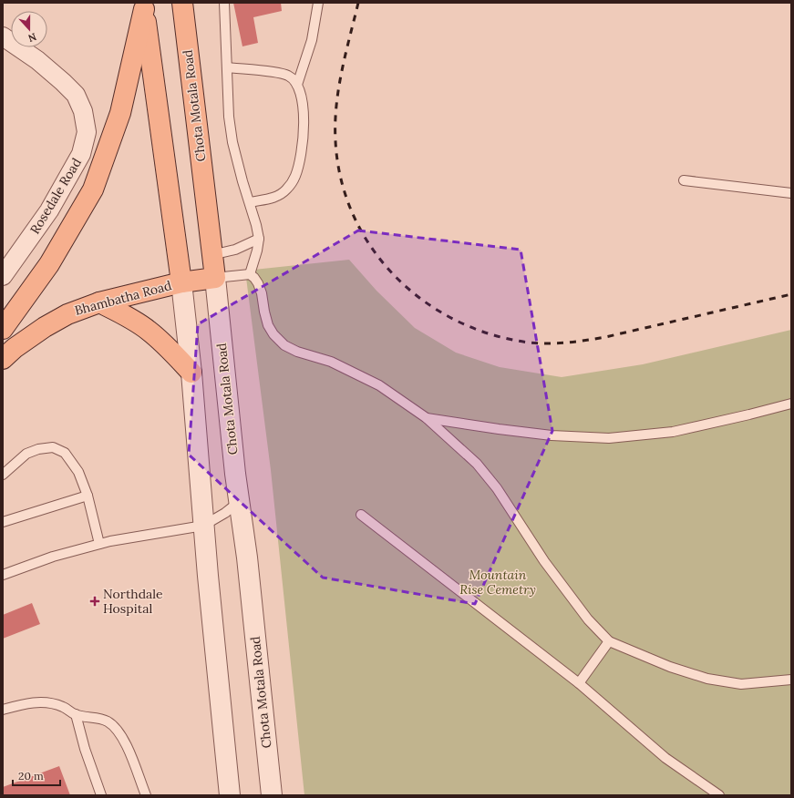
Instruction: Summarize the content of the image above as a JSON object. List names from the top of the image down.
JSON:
{
  "streets": {
    "main road": ["Chota Motala Road", "Bhambatha Road"],
    "street": ["Rosedale Road"]
  },
  "crossings": [
    ["Chota Motala Road", "Bhambatha Road"]
  ],
  "parks": ["Mountain Rise Cemetry"],
  "places": {
    "health": ["Northdale Hospital"]
  },
  "scale_bar": "20 m",
  "north": "bottom"
}
